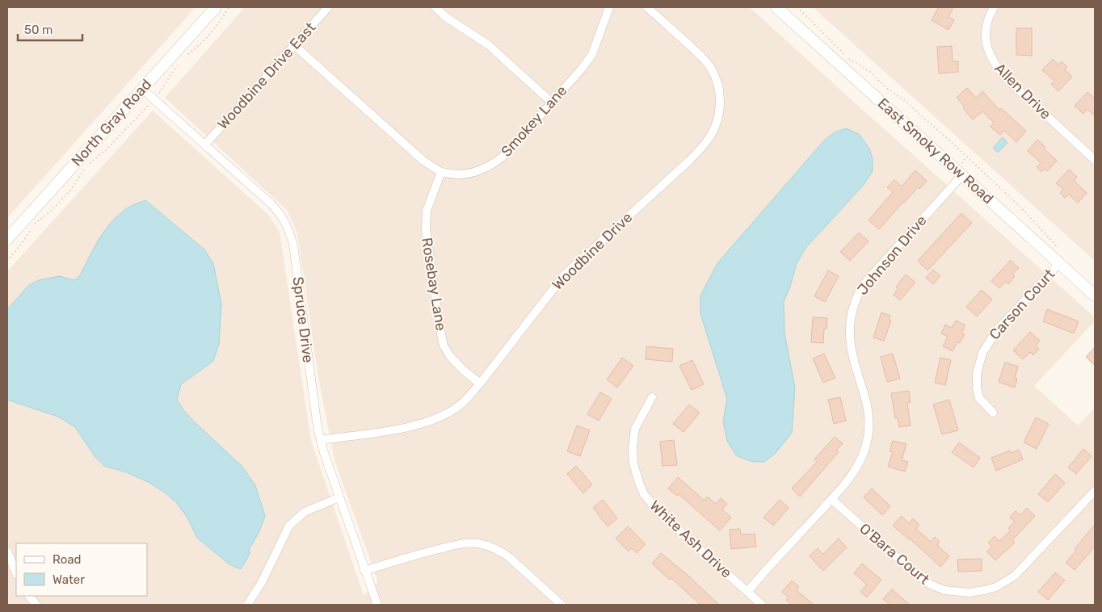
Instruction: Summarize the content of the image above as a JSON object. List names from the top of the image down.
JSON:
{
  "streets": {
    "street": [
      "Woodbine Drive East",
      "Allen Drive",
      "Smokey Lane",
      "North Gray Road",
      "East Smoky Row Road",
      "Woodbine Drive",
      "Johnson Drive",
      "Rosebay Lane",
      "Carson Court",
      "Spruce Drive",
      "White Ash Drive",
      "O'Bara Court"
    ]
  },
  "crossings": [
    ["Woodbine Drive East", "Smokey Lane"],
    ["Woodbine Drive East", "Spruce Drive"],
    ["Smokey Lane", "Rosebay Lane"],
    ["North Gray Road", "Spruce Drive"],
    ["East Smoky Row Road", "Johnson Drive"],
    ["East Smoky Row Road", "Carson Court"],
    ["Woodbine Drive", "Rosebay Lane"],
    ["Woodbine Drive", "Spruce Drive"],
    ["Johnson Drive", "White Ash Drive"],
    ["Johnson Drive", "O'Bara Court"]
  ],
  "legend": ["Road", "Water"],
  "scale_bar": "50 m"
}
